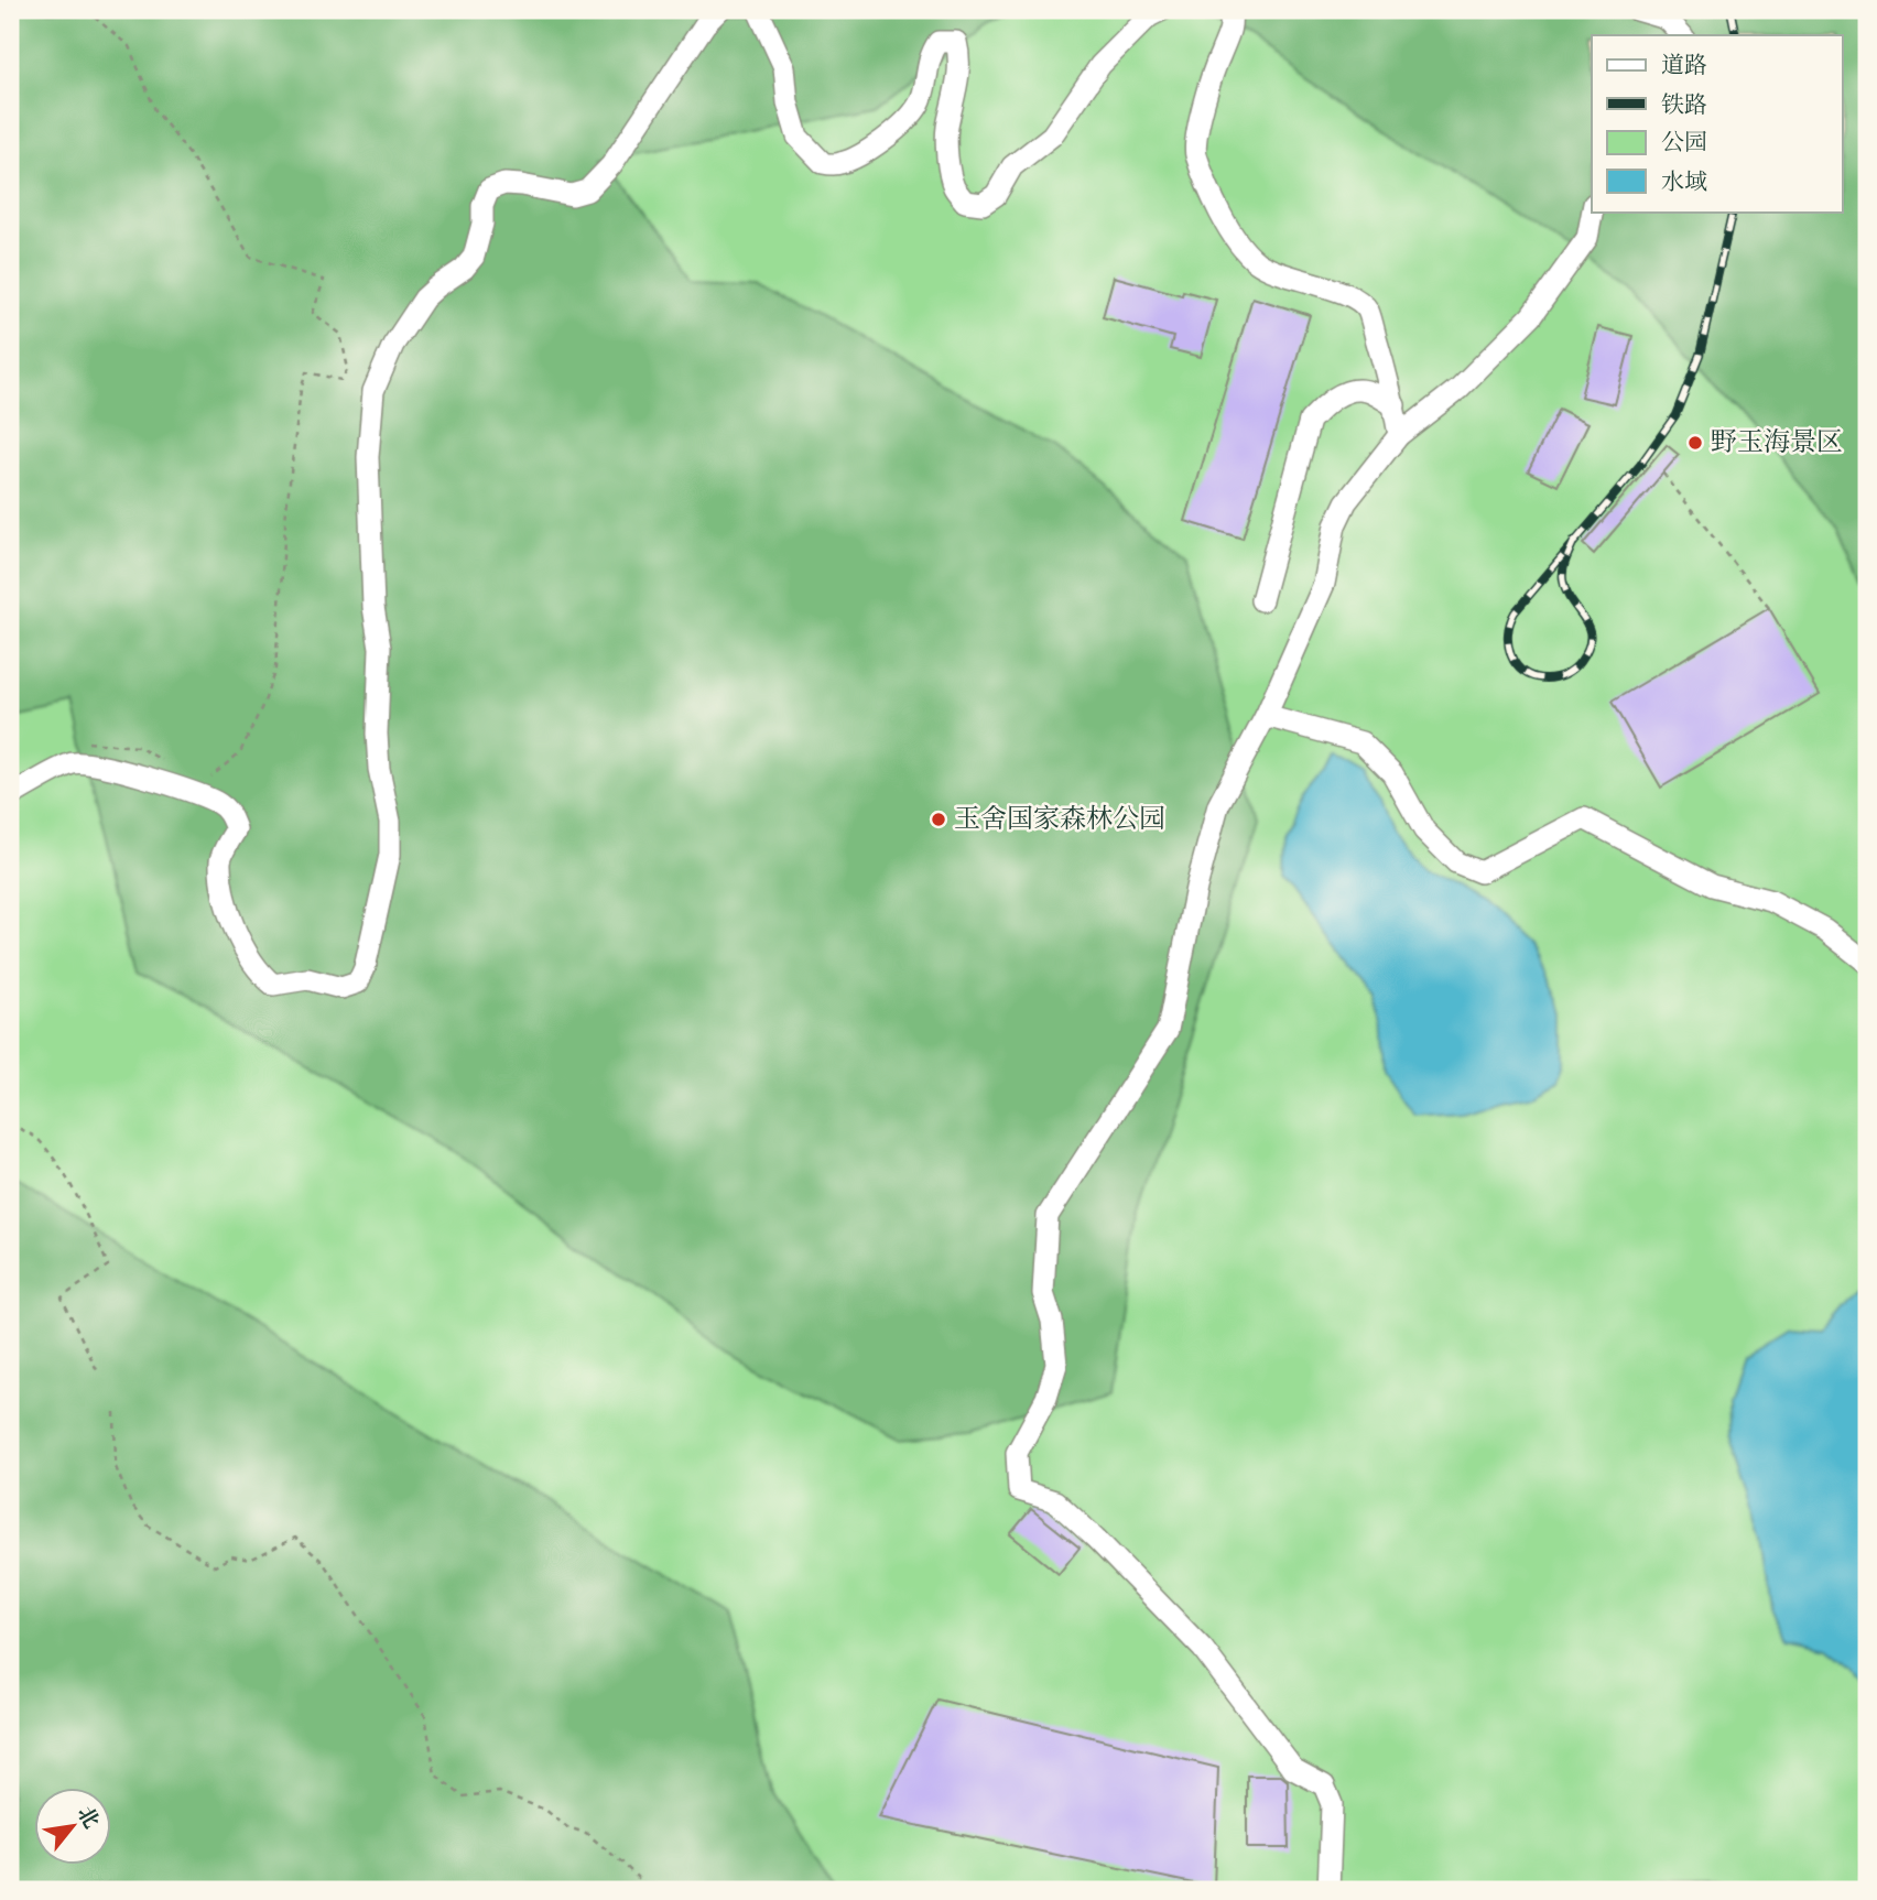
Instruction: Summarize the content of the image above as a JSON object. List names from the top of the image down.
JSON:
{
  "places": ["野玉海景区", "玉舍国家森林公园"],
  "legend": [
    "道路",
    "铁路",
    "公园",
    "水域"
  ],
  "north": "top right"
}
